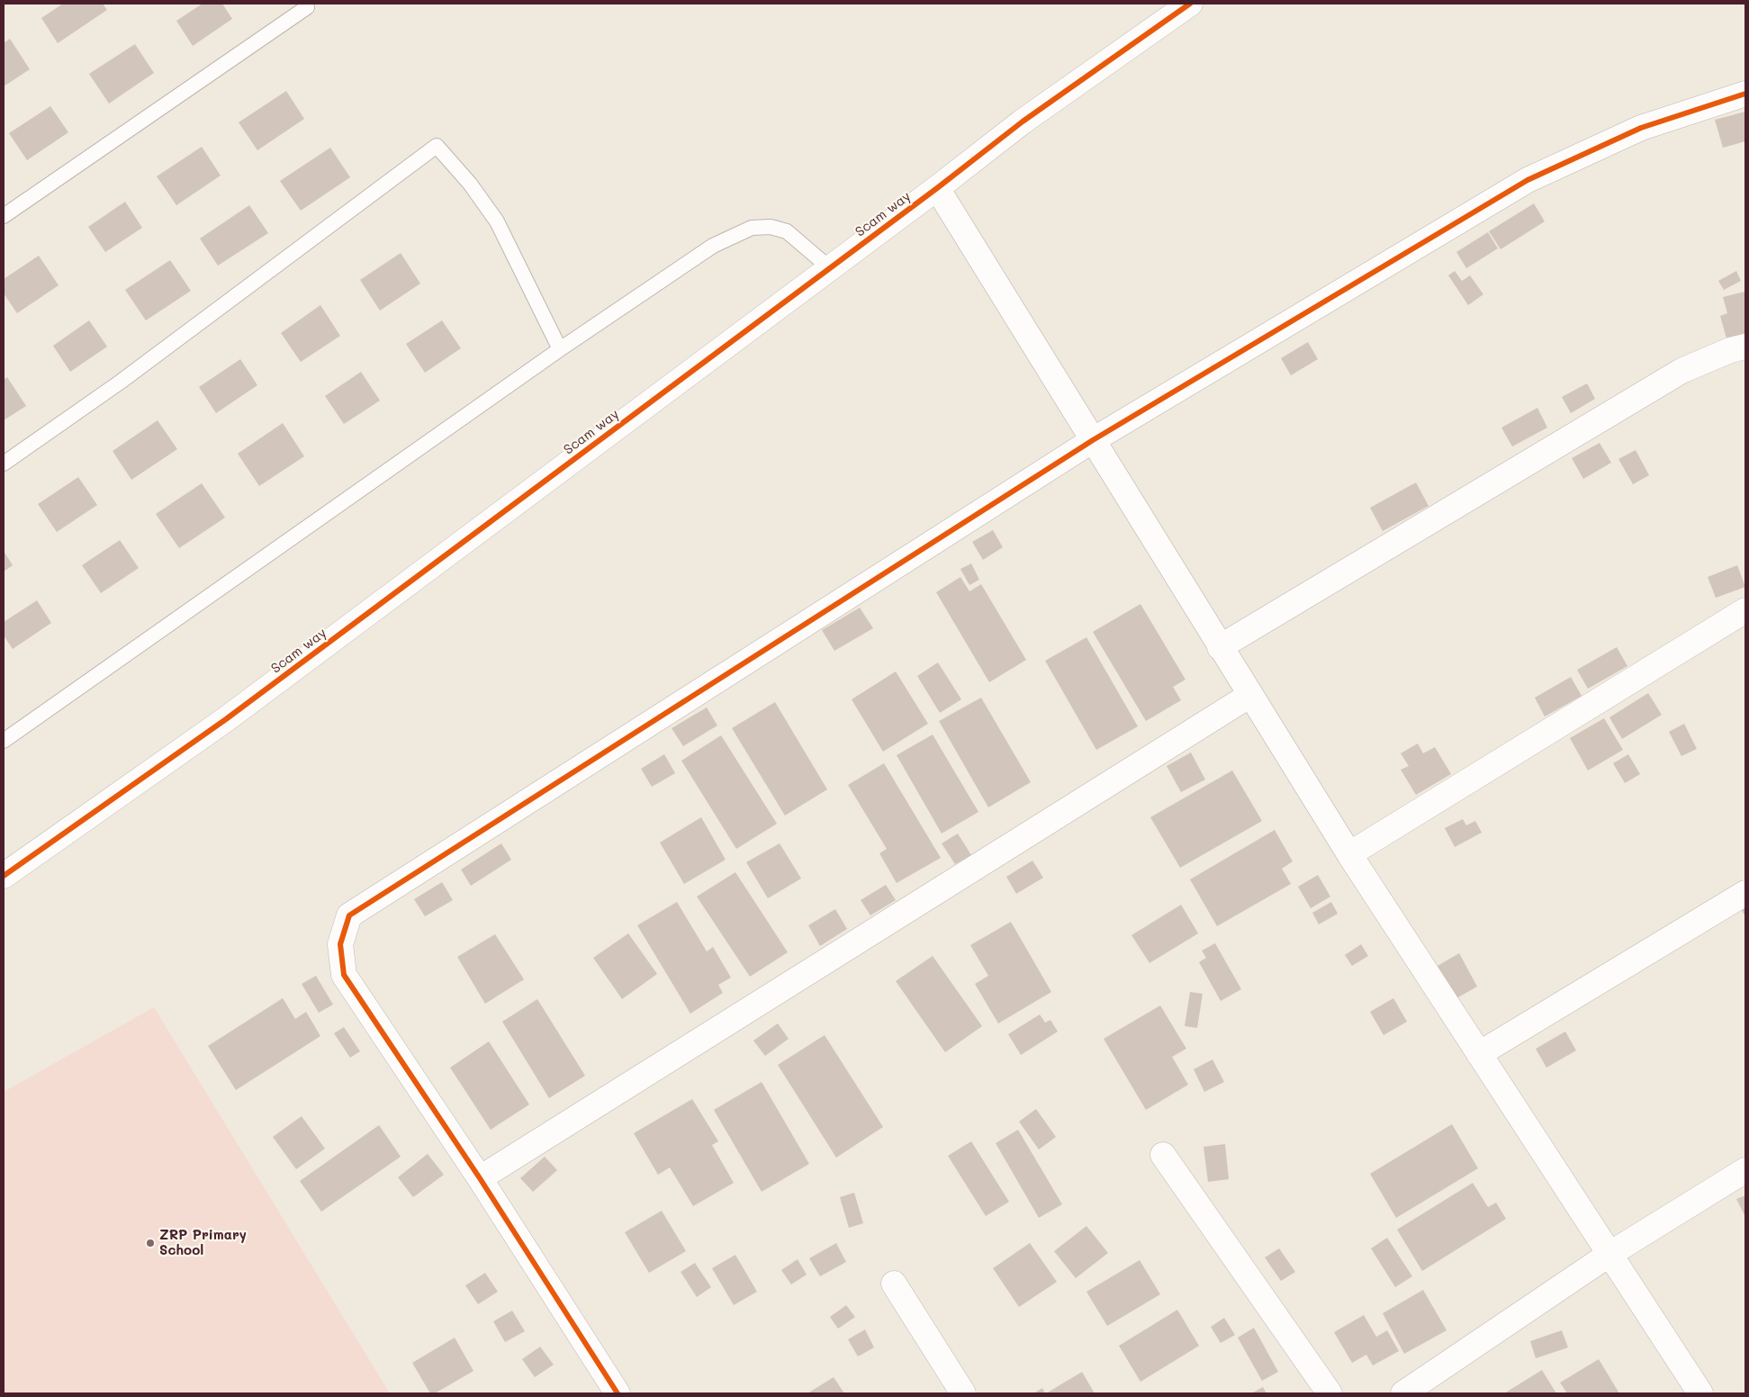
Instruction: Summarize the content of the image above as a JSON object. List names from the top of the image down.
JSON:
{
  "streets": {
    "street": ["Scam way"]
  },
  "places": ["ZRP Primary School"]
}
